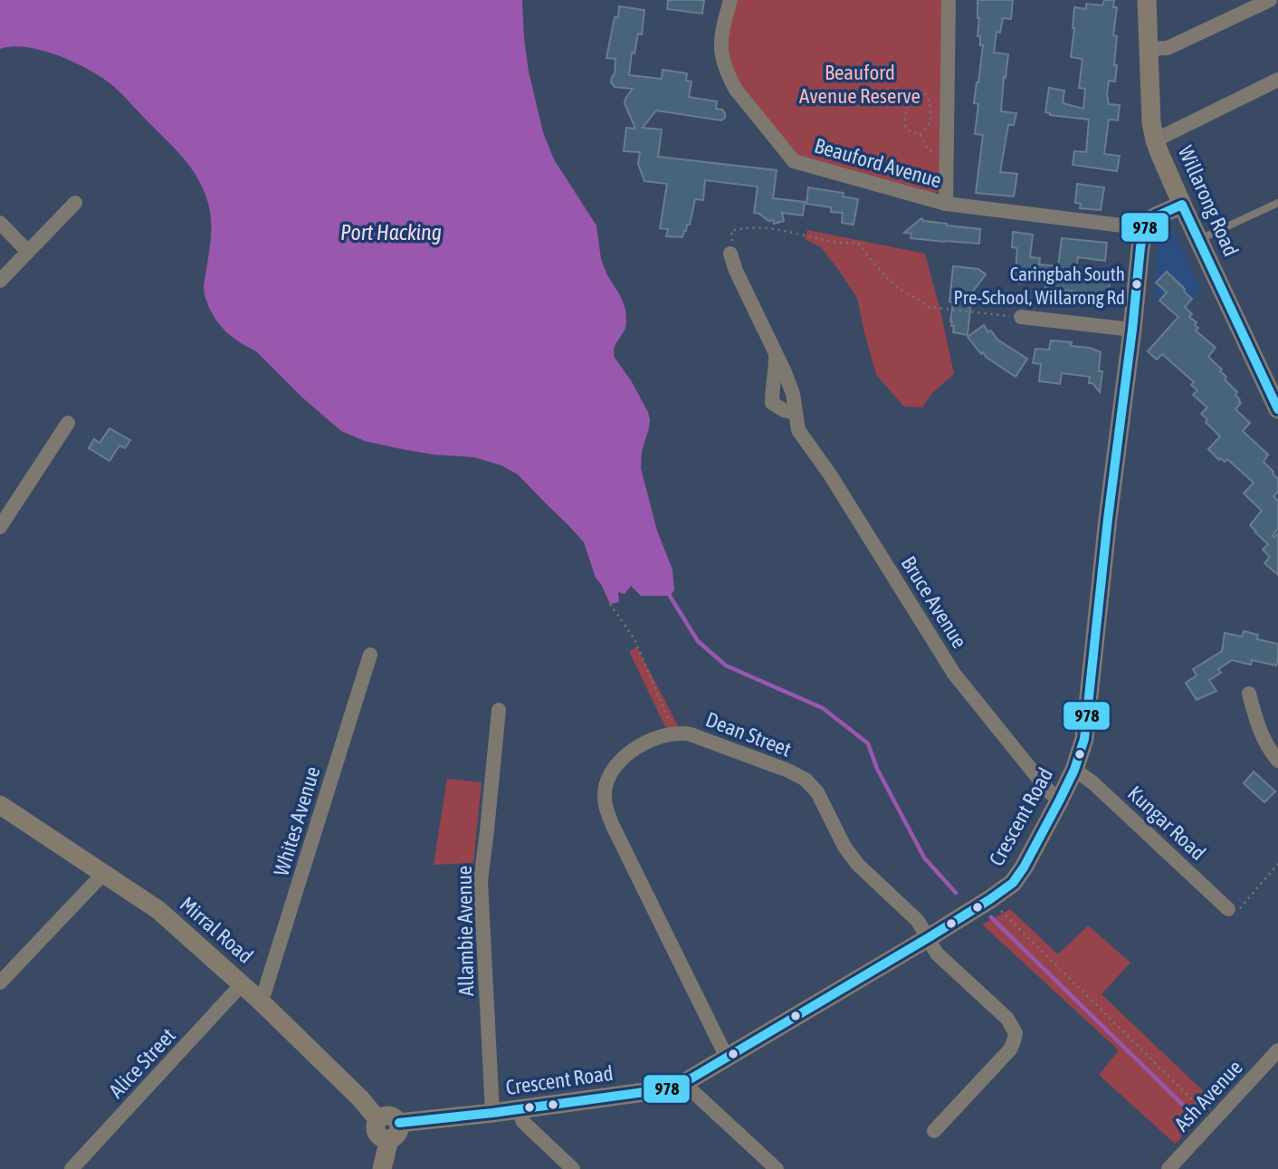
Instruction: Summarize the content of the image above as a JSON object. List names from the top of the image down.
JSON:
{
  "streets": {
    "street": [
      "Beauford Avenue",
      "Willarong Road",
      "Bruce Avenue",
      "Dean Street",
      "Crescent Road",
      "Whites Avenue",
      "Kungar Road",
      "Mirral Road",
      "Allambie Avenue",
      "Alice Street",
      "Ash Avenue"
    ]
  },
  "crossings": [
    ["Beauford Avenue", "Crescent Road"],
    ["Bruce Avenue", "Crescent Road"],
    ["Dean Street", "Crescent Road"],
    ["Crescent Road", "Kungar Road"],
    ["Crescent Road", "Mirral Road"],
    ["Crescent Road", "Allambie Avenue"],
    ["Whites Avenue", "Mirral Road"],
    ["Mirral Road", "Alice Street"]
  ],
  "water": ["Port Hacking"],
  "parks": ["Beauford Avenue Reserve"],
  "places": ["Caringbah South Pre-School, Willarong Rd"],
  "lines": ["transit line 978"]
}
